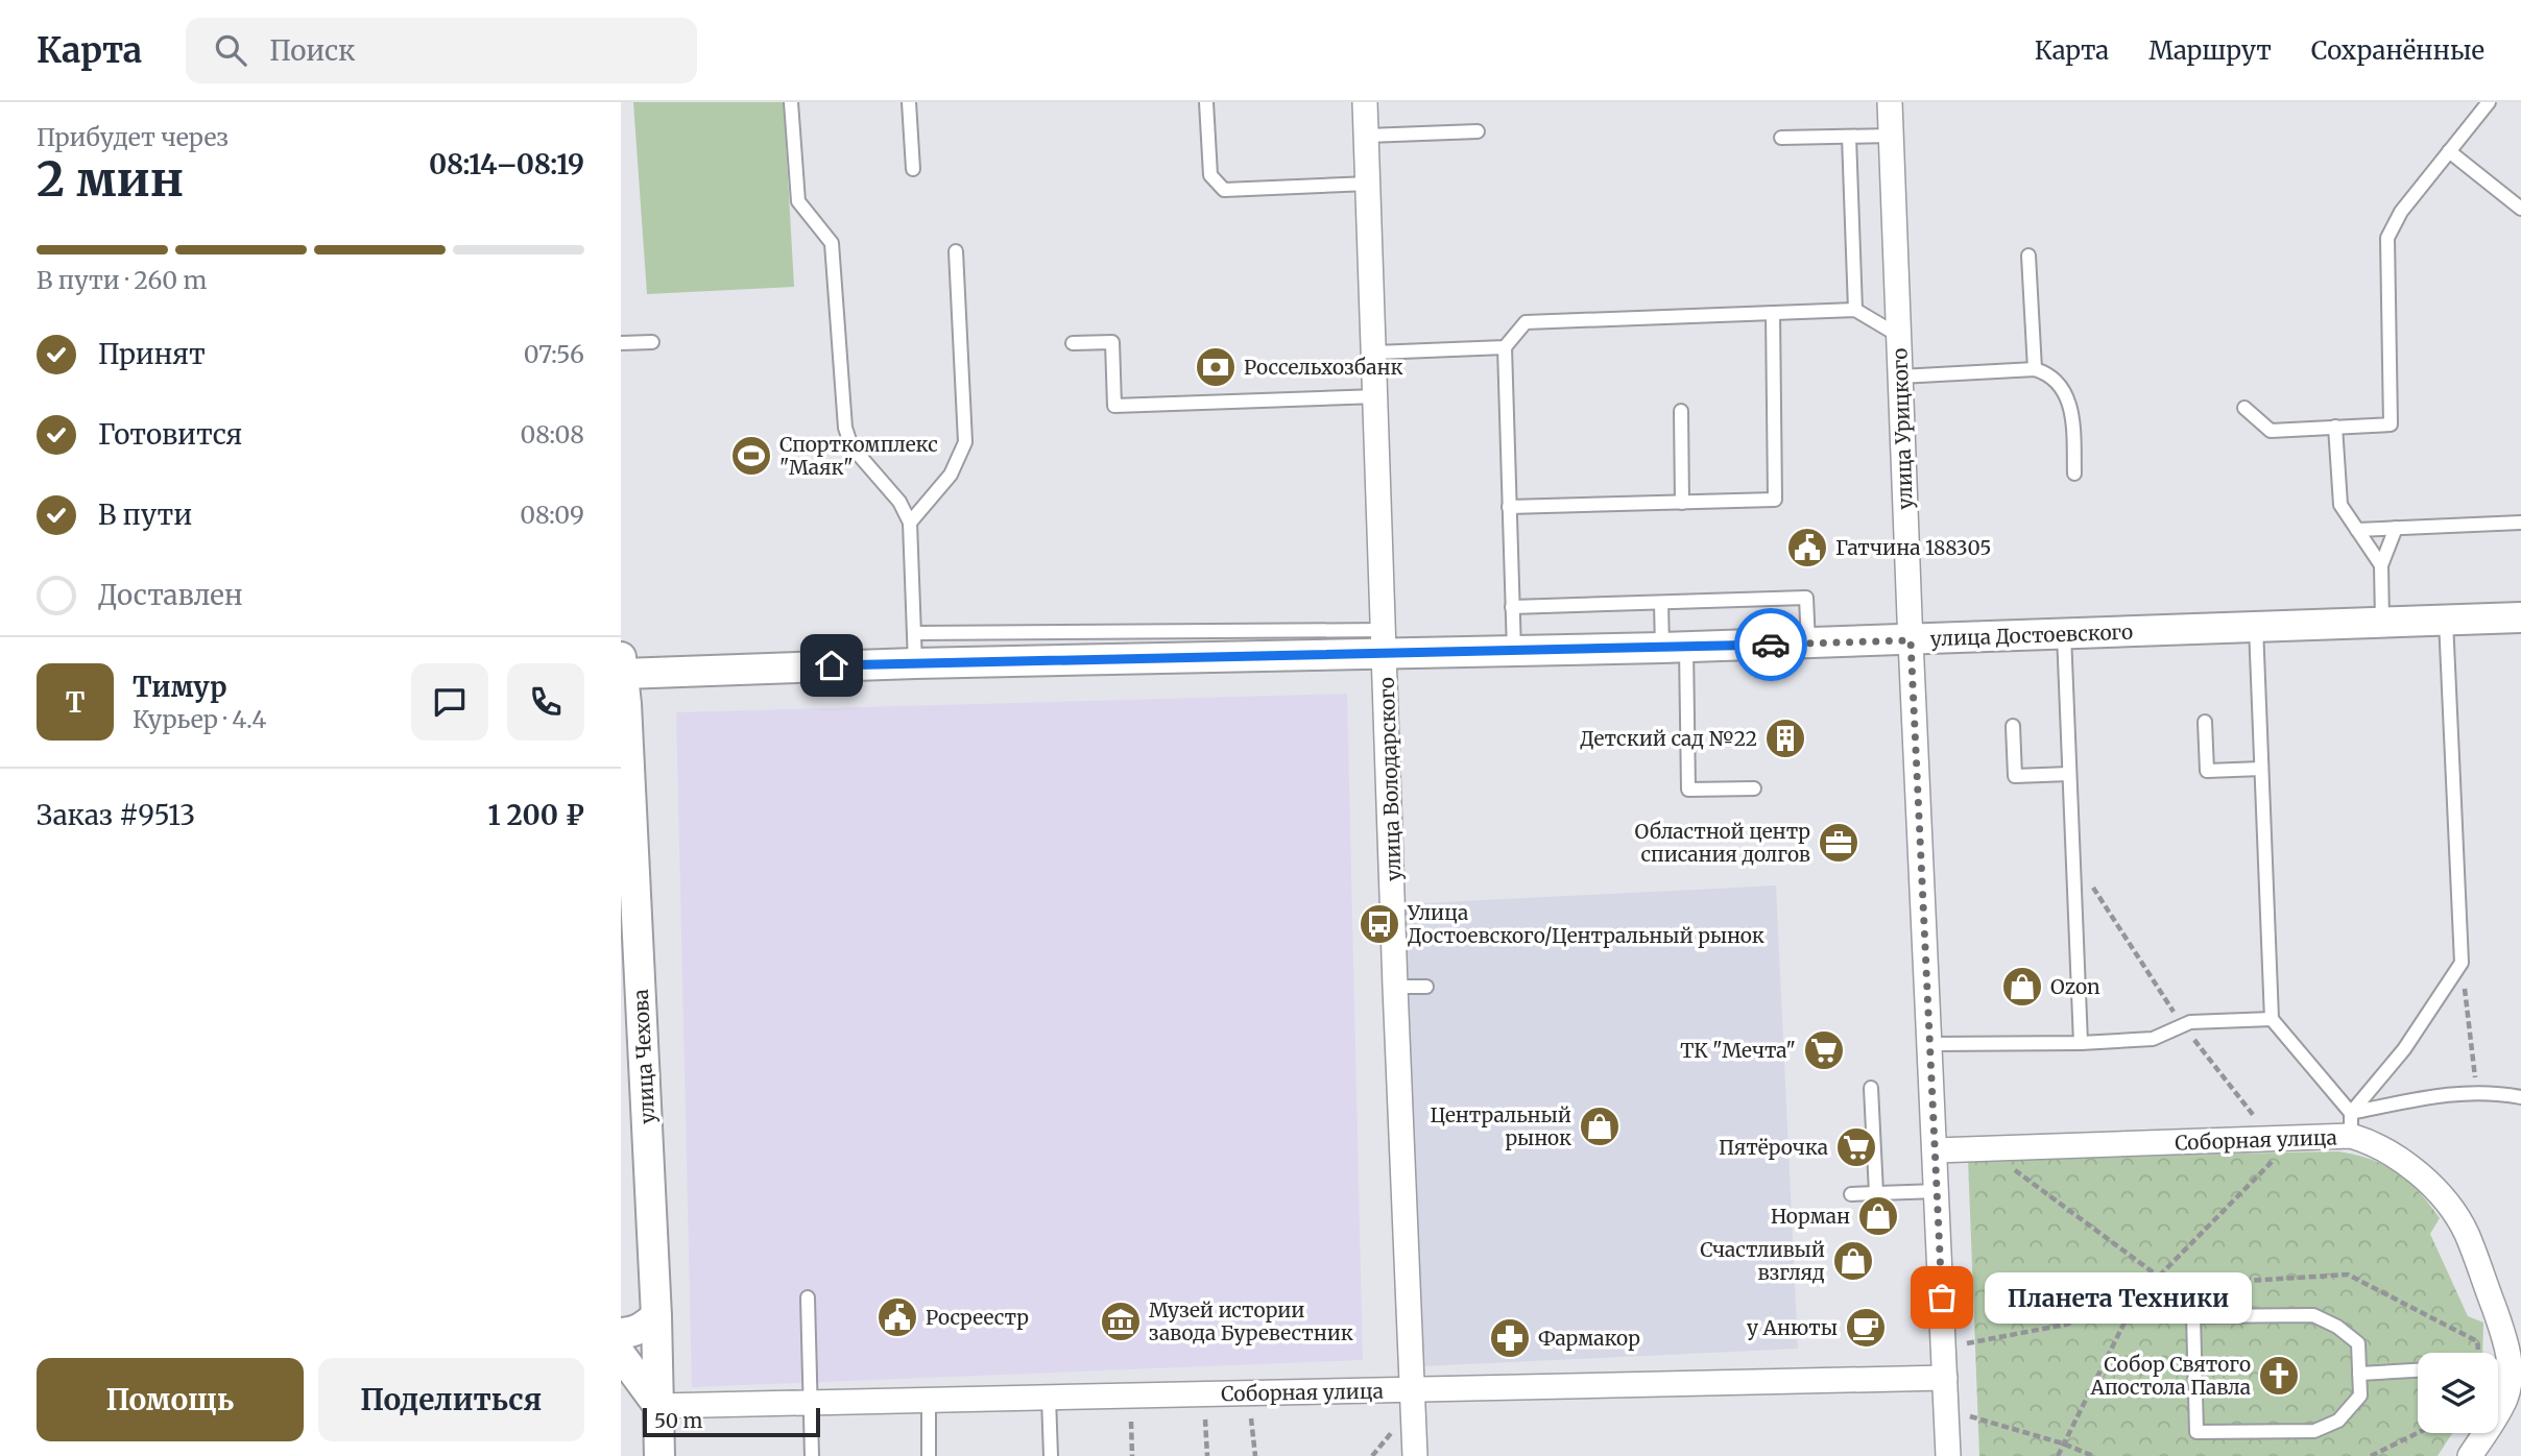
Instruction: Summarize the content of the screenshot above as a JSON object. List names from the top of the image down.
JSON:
{
  "streets": {
    "street": [
      "улица Урицкого",
      "улица Достоевского",
      "улица Володарского",
      "улица Чехова",
      "Соборная улица"
    ]
  },
  "crossings": [
    ["улица Урицкого", "улица Достоевского"],
    ["улица Урицкого", "Соборная улица"],
    ["улица Достоевского", "улица Володарского"],
    ["улица Достоевского", "улица Чехова"],
    ["улица Володарского", "Соборная улица"],
    ["улица Чехова", "Соборная улица"]
  ],
  "places": {
    "bank": ["Россельхозбанк"],
    "sports": ["Спорткомплекс \"Маяк\""],
    "public building": ["Гатчина 188305", "Росреестр"],
    "building": ["Детский сад №22"],
    "office": ["Областной центр списания долгов"],
    "bus stop": ["Улица Достоевского/Центральный рынок"],
    "shop": [
      "Ozon",
      "Центральный рынок",
      "Норман",
      "Счастливый взгляд"
    ],
    "supermarket": ["ТК \"Мечта\"", "Пятёрочка"],
    "other": ["Планета Техники"],
    "museum": ["Музей истории завода Буревестник"],
    "cafe": ["у Анюты"],
    "pharmacy": ["Фармакор"],
    "church": ["Собор Святого Апостола Павла"]
  },
  "scale_bar": "50 m",
  "page": {
    "header": "Карта",
    "search": "Поиск",
    "nav": ["Карта", "Маршрут", "Сохранённые"],
    "heading": ["2 мин", "Прибудет через", "08:14–08:19"],
    "panel": [
      "Тимур",
      "Курьер · 4.4",
      "Заказ #9513",
      "1 200 ₽"
    ],
    "bar": "В пути · 260 m",
    "list": [
      ["Принят", "07:56"],
      ["Готовится", "08:08"],
      ["В пути", "08:09"],
      "Доставлен"
    ],
    "round": "Т",
    "bubble": "Планета Техники",
    "buttons": ["Помощь", "Поделиться"],
    "scale": "50 m"
  }
}
